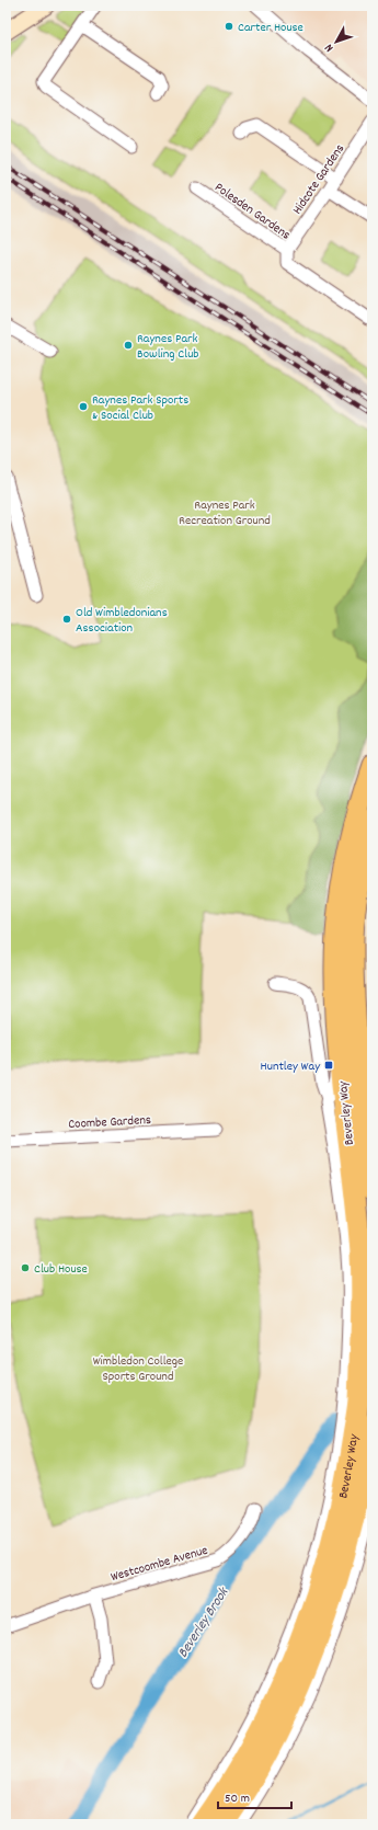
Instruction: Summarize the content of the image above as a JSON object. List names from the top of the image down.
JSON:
{
  "streets": {
    "highway": ["Beverley Way"],
    "street": [
      "Hidcote Gardens",
      "Polesden Gardens",
      "Coombe Gardens",
      "Westcoombe Avenue"
    ]
  },
  "crossings": [
    ["Hidcote Gardens", "Polesden Gardens"]
  ],
  "water": ["Beverley Brook"],
  "parks": ["Raynes Park Recreation Ground", "Wimbledon College Sports Ground"],
  "places": {
    "other": [
      "Carter House",
      "Raynes Park Bowling Club",
      "Raynes Park Sports & Social Club",
      "Old Wimbledonians Association",
      "Club House"
    ],
    "transit": ["Huntley Way"]
  },
  "scale_bar": "50 m",
  "north": "bottom left"
}
